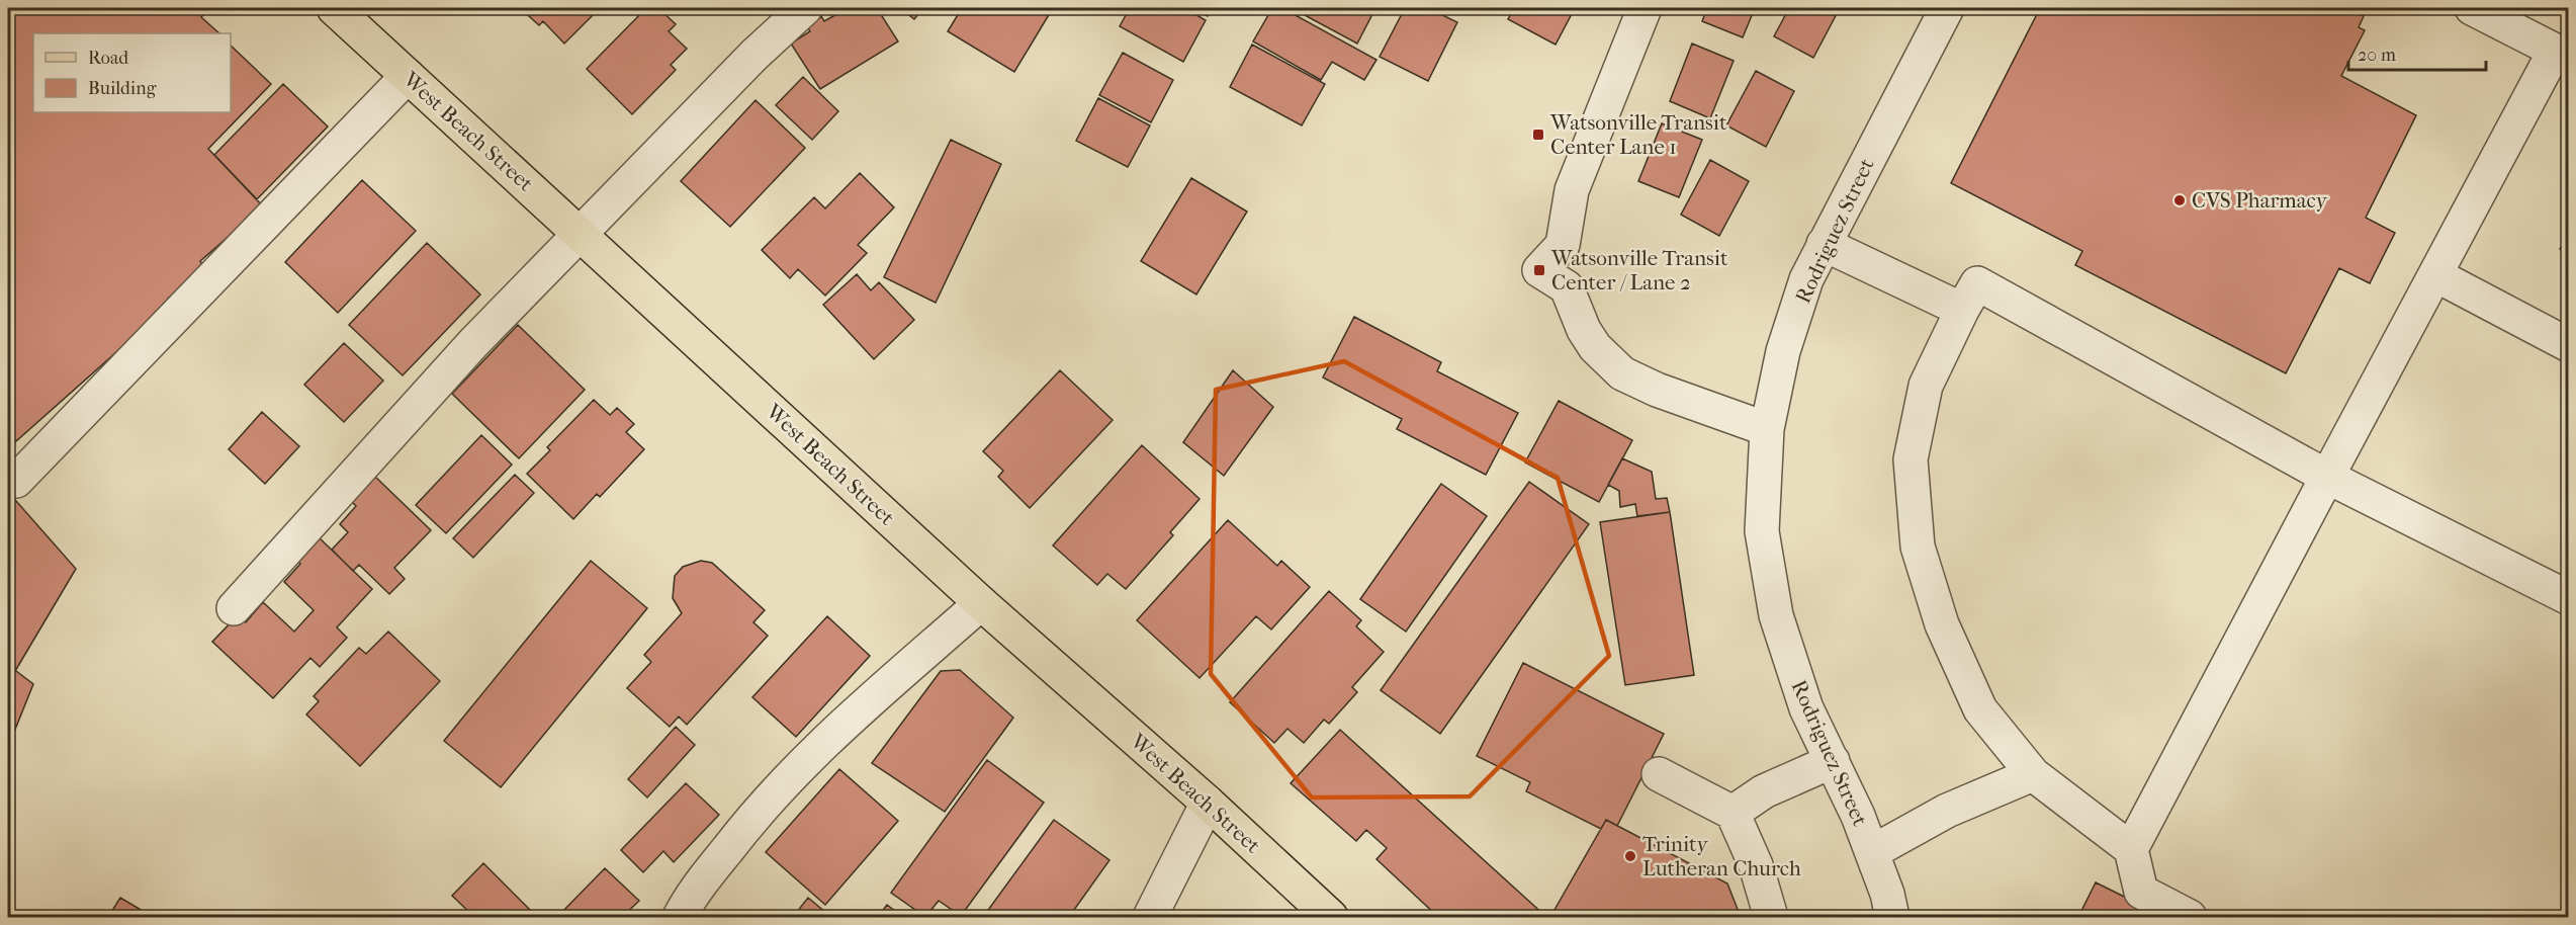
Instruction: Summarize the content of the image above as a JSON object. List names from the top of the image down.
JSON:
{
  "streets": {
    "main road": ["West Beach Street"],
    "street": ["Rodriguez Street"]
  },
  "places": {
    "transit": ["Watsonville Transit Center Lane 1", "Watsonville Transit Center / Lane 2"],
    "other": ["CVS Pharmacy", "Trinity Lutheran Church"]
  },
  "legend": ["Road", "Building"],
  "scale_bar": "20 m"
}
